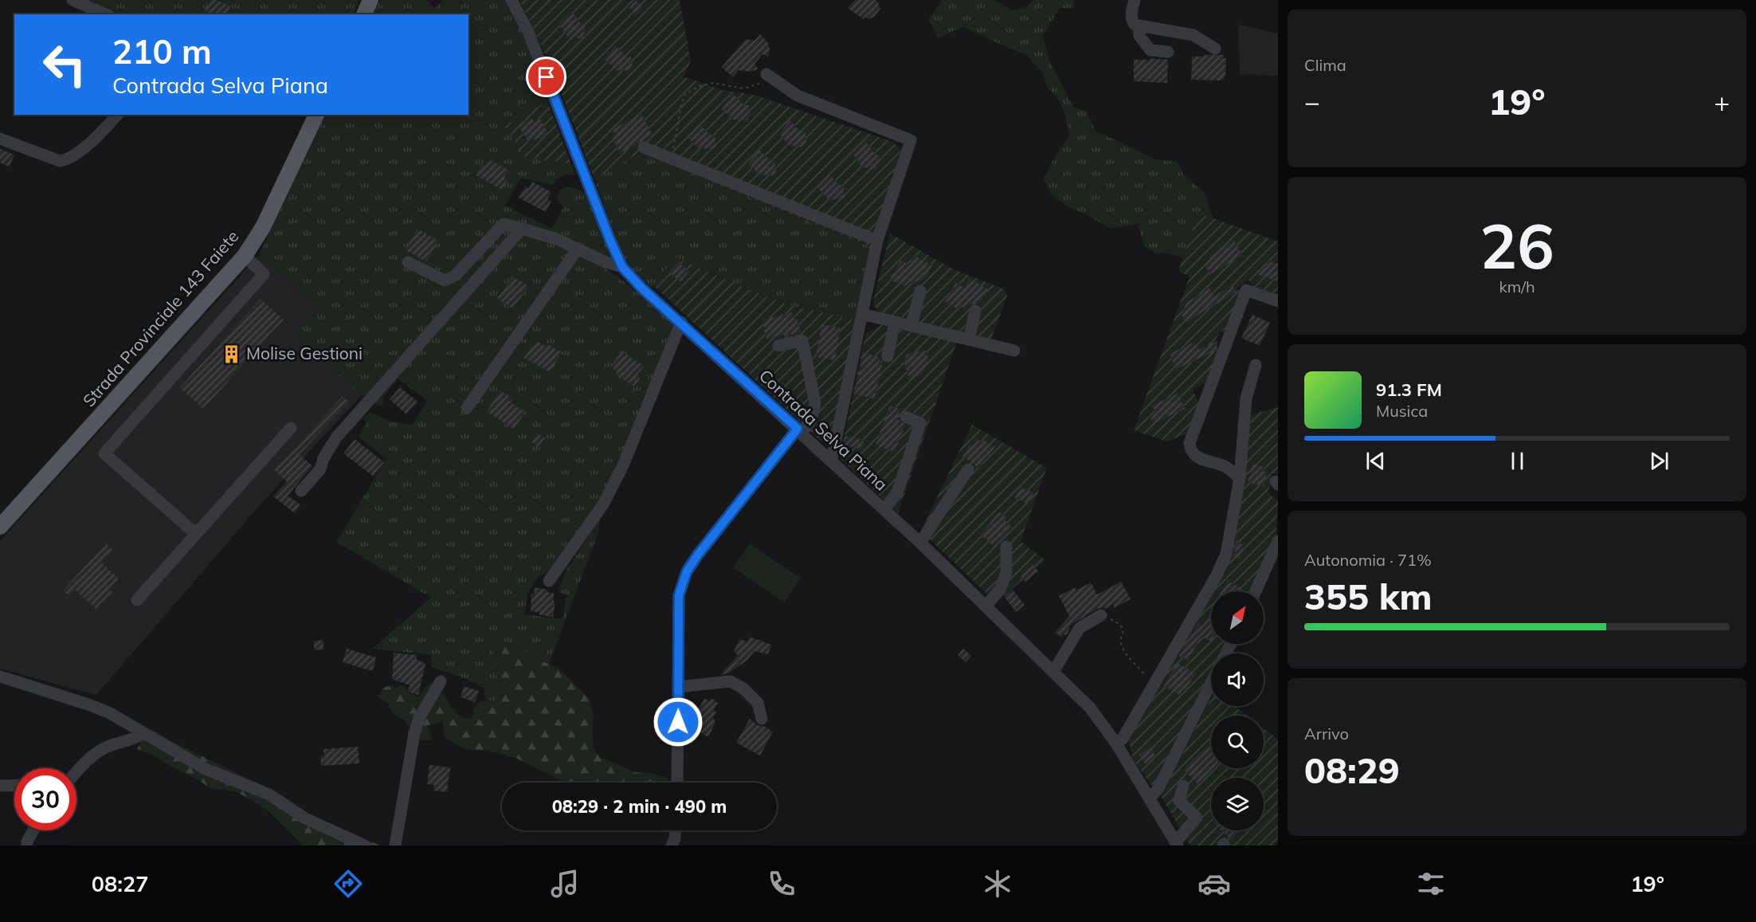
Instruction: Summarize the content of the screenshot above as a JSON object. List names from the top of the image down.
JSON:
{
  "streets": {
    "main road": ["Strada Provinciale 143 Faiete"],
    "street": ["Contrada Selva Piana"]
  },
  "places": {
    "building": ["Molise Gestioni"]
  },
  "north": "top right",
  "page": {
    "tile": [
      "Clima",
      ["26", "km/h"],
      ["Autonomia · 71%", "355 km"],
      ["Arrivo", "08:29"]
    ],
    "turn": ["210 m", "Contrada Selva Piana"],
    "heat": ["−", "19°", "+"],
    "song": ["91.3 FM", "Musica"],
    "limit": "30",
    "trip": "08:29 · 2 min · 490 m",
    "tabs": ["08:27", "19°"]
  }
}
